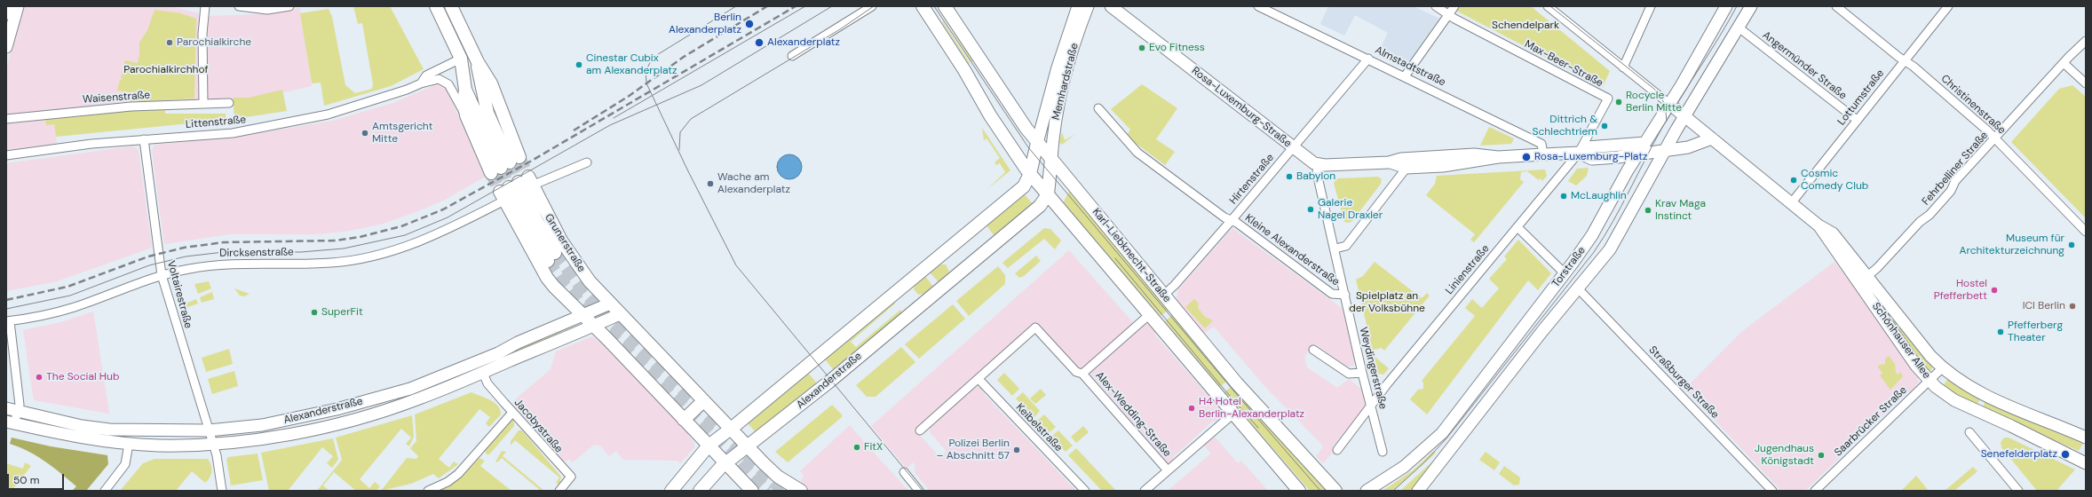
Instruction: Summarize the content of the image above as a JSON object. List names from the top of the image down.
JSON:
{
  "streets": {
    "main road": [
      "Memhardstraße",
      "Rosa-Luxemburg-Straße",
      "Grunerstraße",
      "Karl-Liebknecht-Straße",
      "Torstraße",
      "Schönhauser Allee",
      "Alexanderstraße"
    ],
    "street": [
      "Max-Beer-Straße",
      "Angermünder Straße",
      "Almstadtstraße",
      "Waisenstraße",
      "Lottumstraße",
      "Christinenstraße",
      "Littenstraße",
      "Fehrbelliner Straße",
      "Hirtenstraße",
      "Kleine Alexanderstraße",
      "Dircksenstraße",
      "Linienstraße",
      "Voltairestraße",
      "Weydingerstraße",
      "Straßburger Straße",
      "Alex-Wedding-Straße",
      "Saarbrücker Straße",
      "Jacobystraße",
      "Keibelstraße"
    ]
  },
  "crossings": [
    ["Max-Beer-Straße", "Linienstraße"],
    ["Angermünder Straße", "Lottumstraße"],
    ["Angermünder Straße", "Torstraße"],
    ["Almstadtstraße", "Hirtenstraße"],
    ["Memhardstraße", "Karl-Liebknecht-Straße"],
    ["Lottumstraße", "Christinenstraße"],
    ["Lottumstraße", "Schönhauser Allee"],
    ["Christinenstraße", "Fehrbelliner Straße"],
    ["Rosa-Luxemburg-Straße", "Hirtenstraße"],
    ["Rosa-Luxemburg-Straße", "Weydingerstraße"],
    ["Littenstraße", "Voltairestraße"],
    ["Fehrbelliner Straße", "Schönhauser Allee"],
    ["Hirtenstraße", "Kleine Alexanderstraße"],
    ["Hirtenstraße", "Karl-Liebknecht-Straße"],
    ["Grunerstraße", "Dircksenstraße"],
    ["Grunerstraße", "Alexanderstraße"],
    ["Kleine Alexanderstraße", "Weydingerstraße"],
    ["Dircksenstraße", "Voltairestraße"],
    ["Karl-Liebknecht-Straße", "Alexanderstraße"],
    ["Karl-Liebknecht-Straße", "Alex-Wedding-Straße"],
    ["Torstraße", "Schönhauser Allee"],
    ["Torstraße", "Straßburger Straße"],
    ["Linienstraße", "Weydingerstraße"],
    ["Voltairestraße", "Alexanderstraße"],
    ["Schönhauser Allee", "Saarbrücker Straße"],
    ["Alexanderstraße", "Jacobystraße"],
    ["Alex-Wedding-Straße", "Keibelstraße"]
  ],
  "parks": ["Schendelpark", "Parochialkirchhof", "Spielplatz an der Volksbühne"],
  "places": [
    "Berlin Alexanderplatz",
    "Parochialkirche",
    "Alexanderplatz",
    "Evo Fitness",
    "Cinestar Cubix am Alexanderplatz",
    "Rocycle Berlin Mitte",
    "Dittrich & Schlechtriem",
    "Amtsgericht Mitte",
    "Rosa-Luxemburg-Platz",
    "Babylon",
    "Cosmic Comedy Club",
    "Wache am Alexanderplatz",
    "McLaughlin",
    "Galerie Nagel Draxler",
    "Krav Maga Instinct",
    "Museum für Architekturzeichnung",
    "Hostel Pfefferbett",
    "ICI Berlin",
    "SuperFit",
    "Pfefferberg Theater",
    "The Social Hub",
    "H4 Hotel Berlin-Alexanderplatz",
    "FitX",
    "Polizei Berlin – Abschnitt 57",
    "Senefelderplatz",
    "Jugendhaus Königstadt"
  ],
  "scale_bar": "50 m"
}
